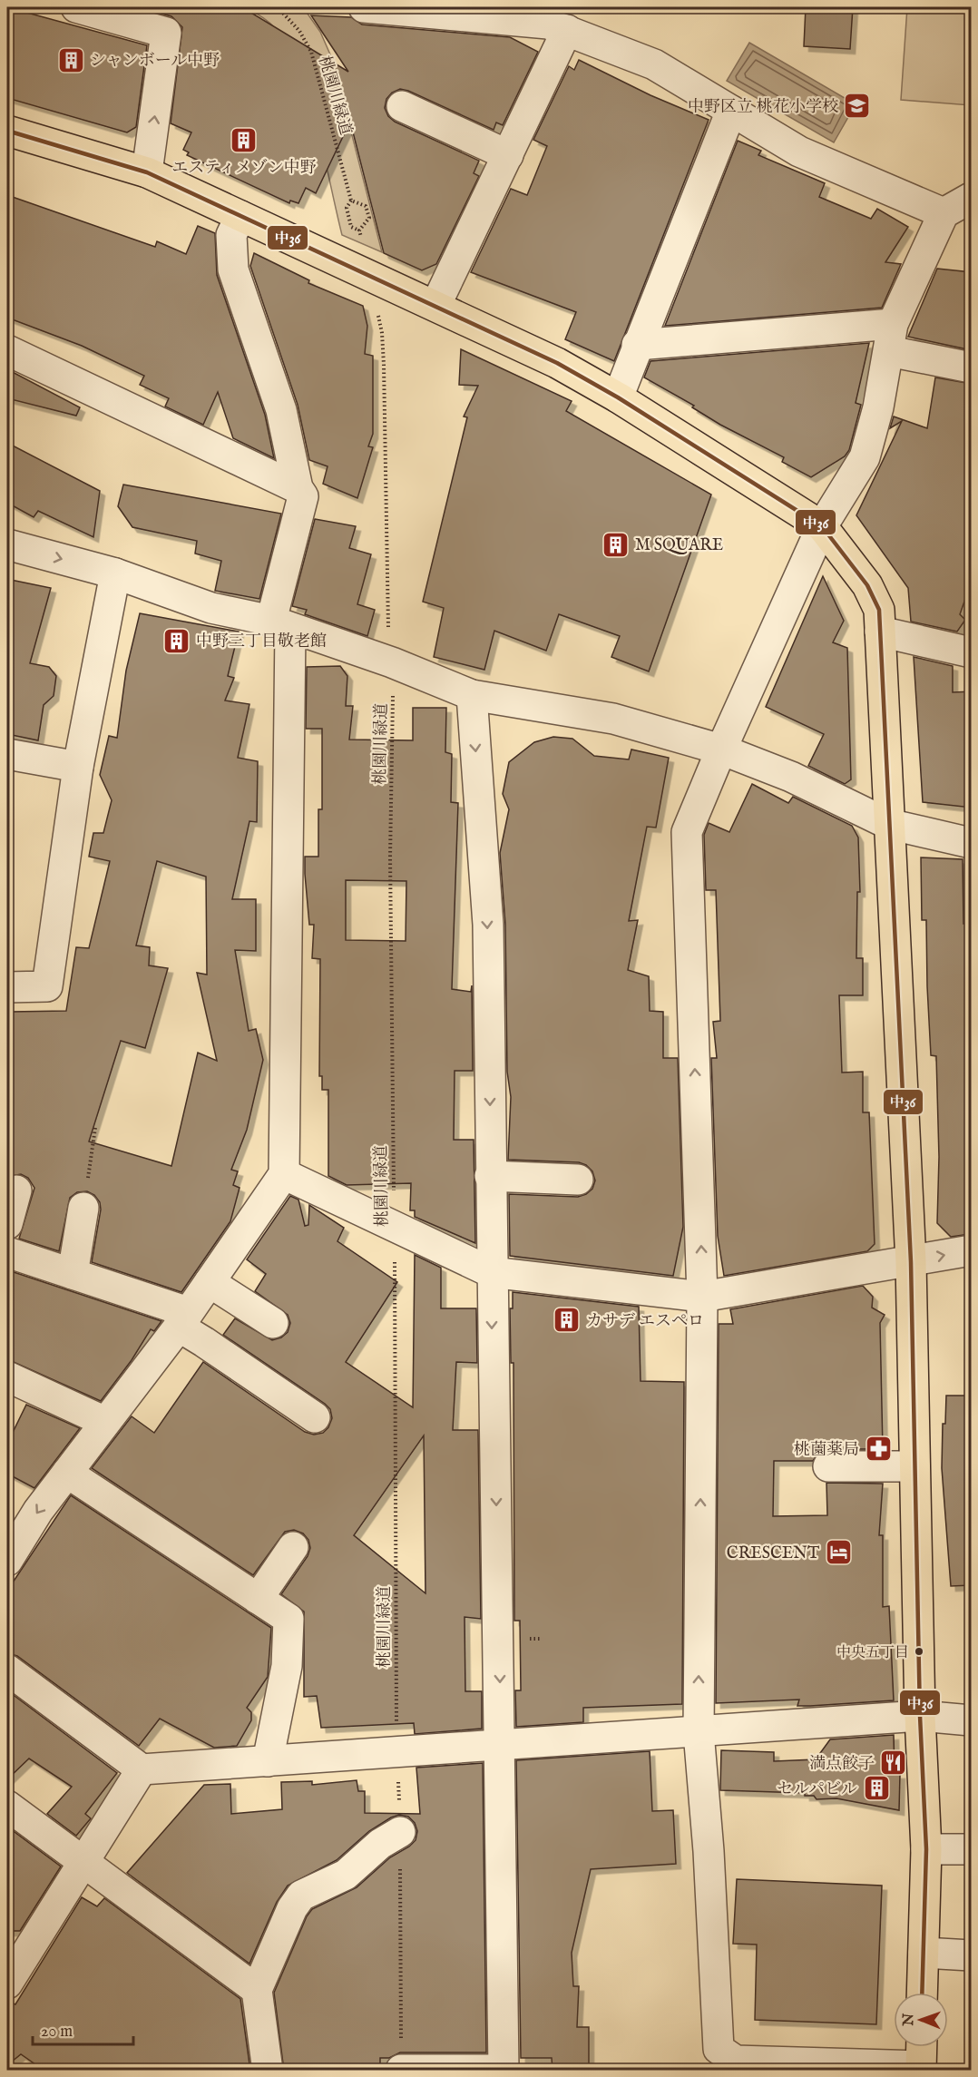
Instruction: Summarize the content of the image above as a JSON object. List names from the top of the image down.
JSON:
{
  "streets": {
    "path": ["桃園川緑道"]
  },
  "places": {
    "building": [
      "シャンボール中野",
      "エスティメゾン中野",
      "M SQUARE",
      "中野三丁目敬老館",
      "カサデ エスペロ",
      "セルパビル"
    ],
    "school or university": ["中野区立 桃花小学校"],
    "pharmacy": ["桃薗薬局"],
    "hotel": ["CRESCENT"],
    "other": ["中央五丁目"],
    "restaurant": ["満点餃子"]
  },
  "lines": ["transit line 中36"],
  "scale_bar": "20 m",
  "north": "left"
}
